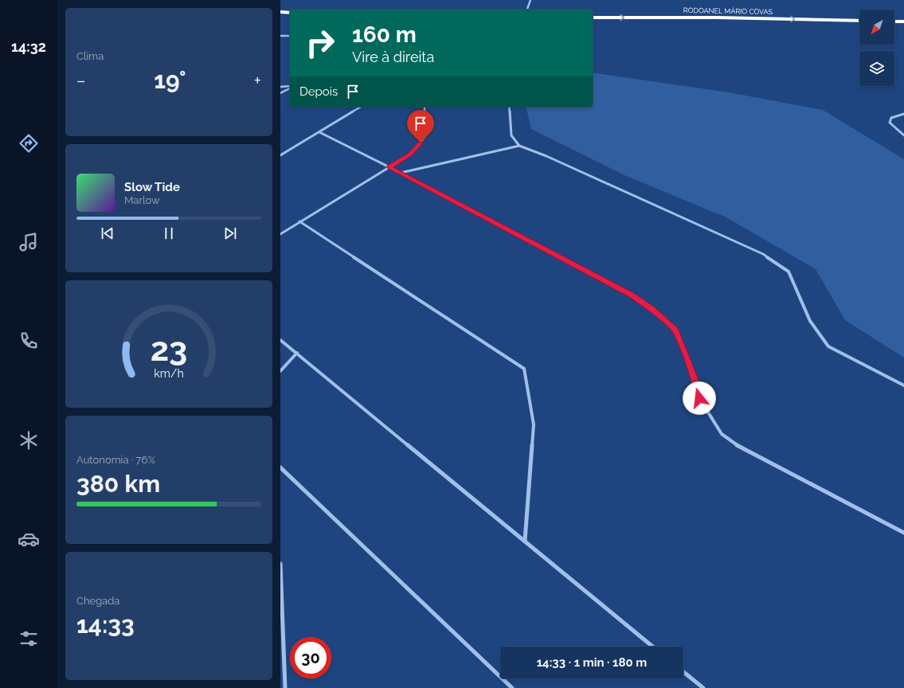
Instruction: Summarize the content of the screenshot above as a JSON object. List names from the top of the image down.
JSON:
{
  "streets": {
    "highway": ["RODOANEL MÁRIO COVAS"]
  },
  "one_way": ["RODOANEL MÁRIO COVAS"],
  "north": "bottom left",
  "page": {
    "tabs": "14:32",
    "tile": [
      "Clima",
      ["Autonomia · 76%", "380 km"],
      ["Chegada", "14:33"]
    ],
    "turn": ["160 m", "Vire à direita"],
    "heat": ["−", "19°", "+"],
    "then": "Depois",
    "song": ["Slow Tide", "Marlow"],
    "limit": "30",
    "trip": "14:33 · 1 min · 180 m",
    "gauge": ["23", "km/h"]
  }
}
